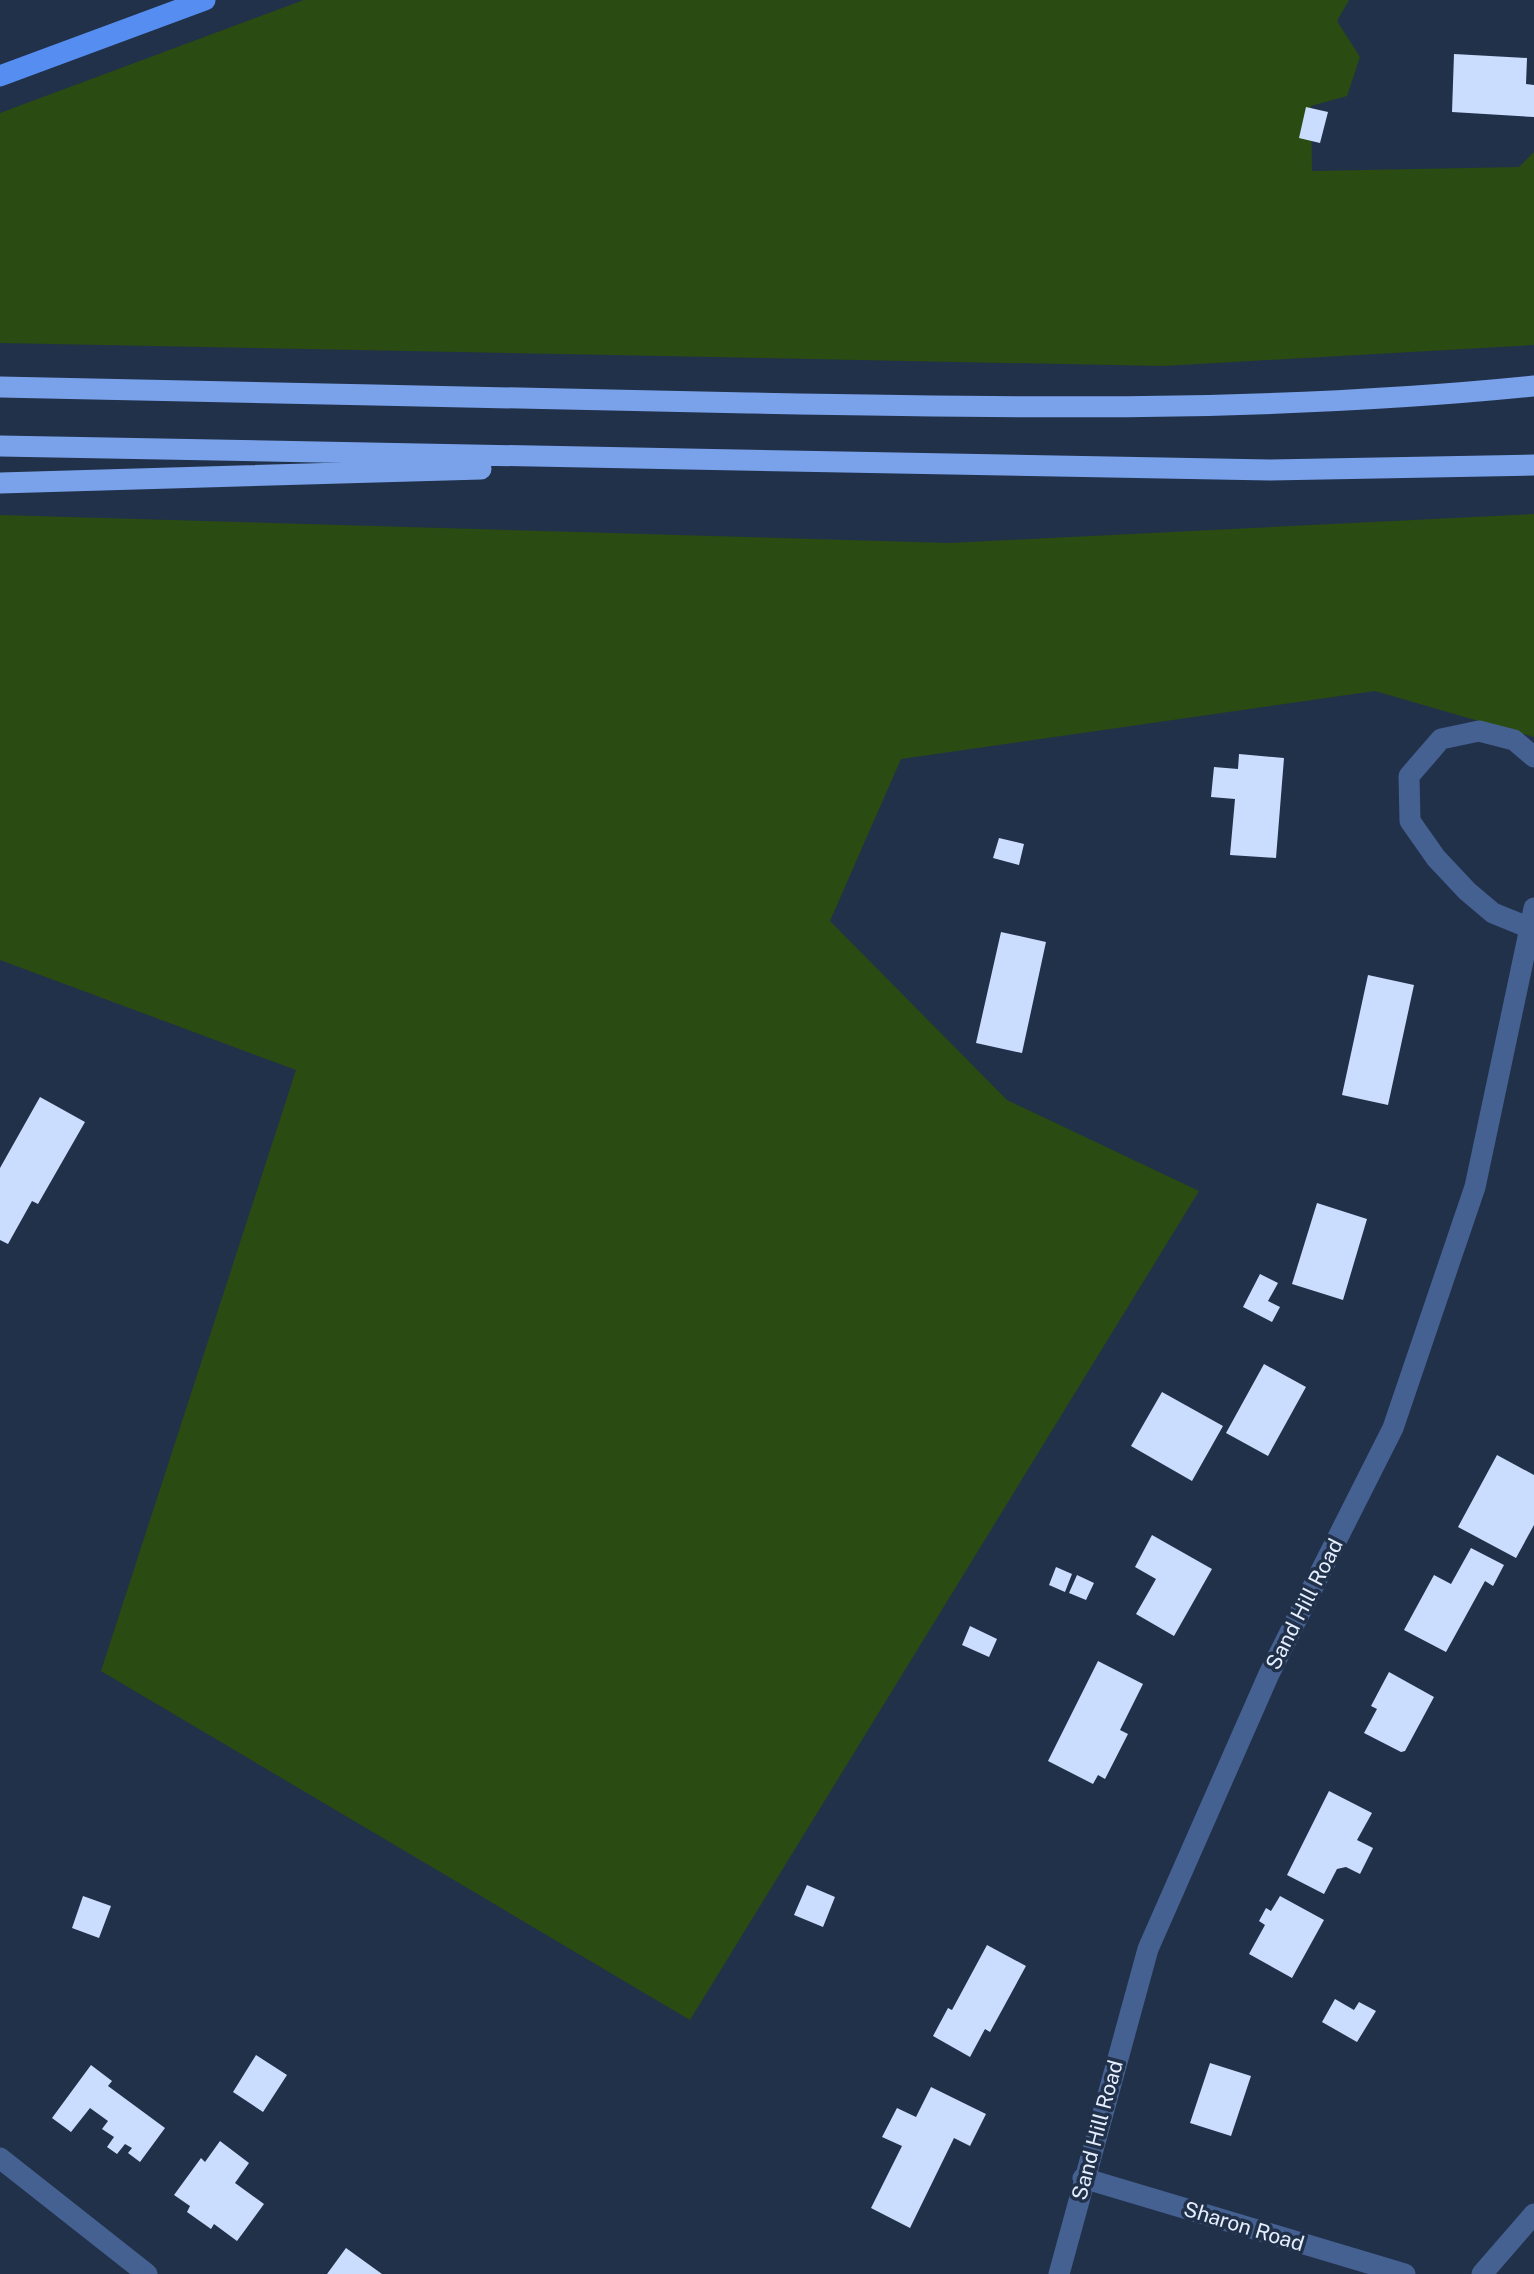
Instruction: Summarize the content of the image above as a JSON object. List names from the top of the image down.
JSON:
{
  "streets": {
    "street": ["Sand Hill Road", "Sharon Road"]
  },
  "crossings": [
    ["Sand Hill Road", "Sharon Road"]
  ]
}
